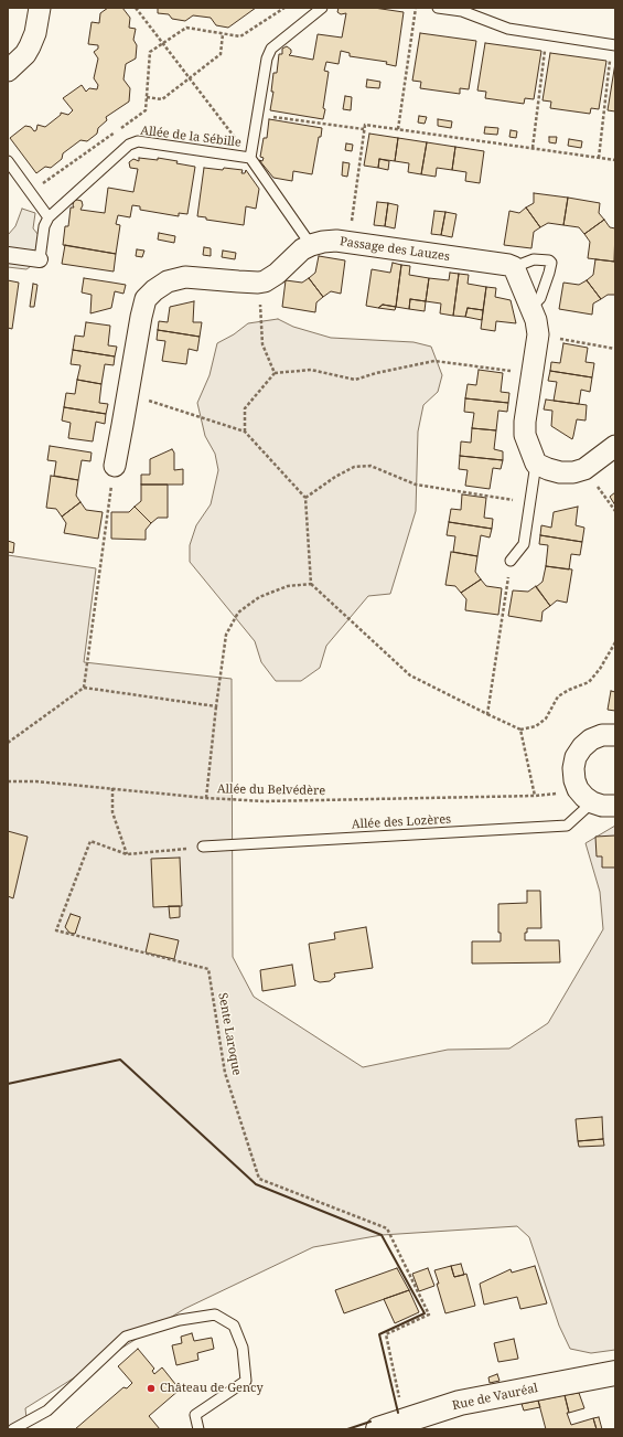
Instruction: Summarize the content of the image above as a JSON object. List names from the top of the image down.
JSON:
{
  "streets": {
    "street": ["Passage des Lauzes", "Rue de Vauréal"],
    "lane": ["Allée de la Sébille", "Allée des Lozères"],
    "path": ["Allée du Belvédère", "Sente Laroque"]
  },
  "crossings": [
    ["Allée des Lozères", "Sente Laroque"]
  ],
  "places": ["Château de Gency"]
}
